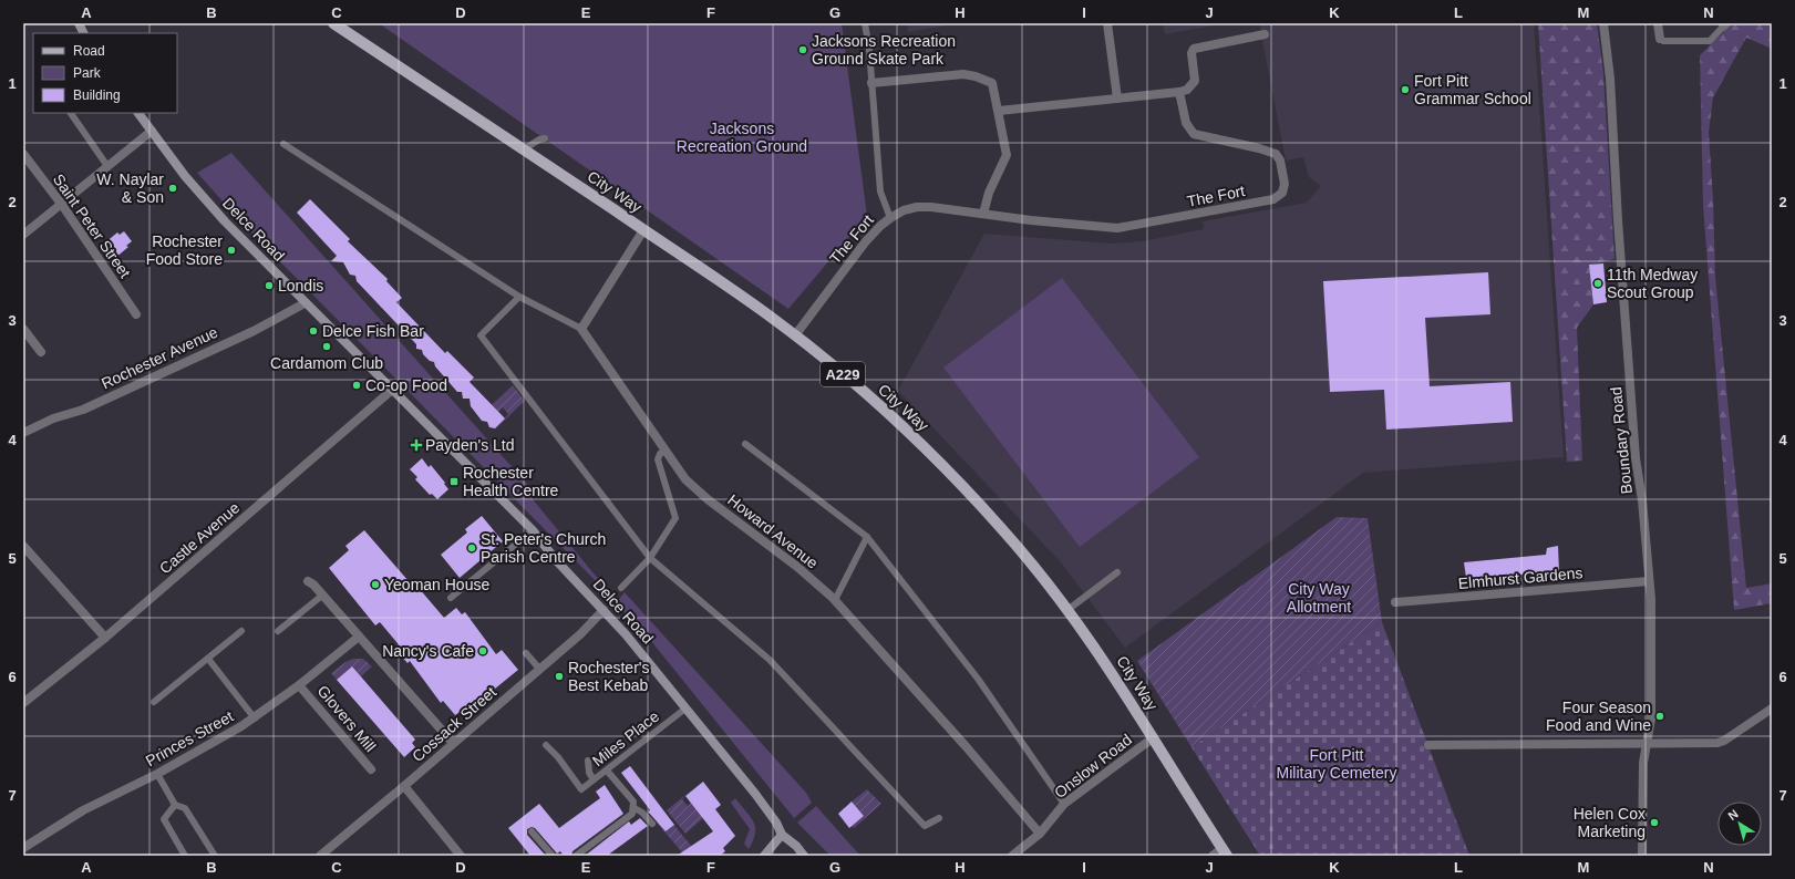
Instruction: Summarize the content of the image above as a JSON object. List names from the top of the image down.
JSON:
{
  "streets": {
    "main road": ["City Way", "A229"],
    "street": [
      "The Fort",
      "Saint Peter Street",
      "Delce Road",
      "Rochester Avenue",
      "Boundary Road",
      "Howard Avenue",
      "Castle Avenue",
      "Elmhurst Gardens",
      "Glovers Mill",
      "Cossack Street",
      "Princes Street",
      "Onslow Road"
    ],
    "lane": ["Miles Place"]
  },
  "crossings": [
    ["City Way", "The Fort"],
    ["City Way", "Onslow Road"],
    ["Delce Road", "Rochester Avenue"],
    ["Delce Road", "Castle Avenue"],
    ["Delce Road", "Cossack Street"],
    ["Delce Road", "Miles Place"],
    ["Boundary Road", "Elmhurst Gardens"],
    ["Howard Avenue", "Onslow Road"],
    ["Glovers Mill", "Princes Street"]
  ],
  "parks": ["Jacksons Recreation Ground", "City Way Allotment", "Fort Pitt Military Cemetery"],
  "places": {
    "other": [
      "Jacksons Recreation Ground Skate Park",
      "Fort Pitt Grammar School",
      "W. Naylar & Son",
      "Rochester Food Store",
      "11th Medway Scout Group",
      "Londis",
      "Delce Fish Bar",
      "Cardamom Club",
      "Co-op Food",
      "St. Peter's Church Parish Centre",
      "Yeoman House",
      "Nancy's Cafe",
      "Rochester's Best Kebab",
      "Four Season Food and Wine",
      "Helen Cox Marketing"
    ],
    "health": ["Payden's Ltd"],
    "transit": ["Rochester Health Centre"]
  },
  "legend": ["Road", "Park", "Building"],
  "north": "top left",
  "grid": {
    "columns": [
      "A",
      "B",
      "C",
      "D",
      "E",
      "F",
      "G",
      "H",
      "I",
      "J",
      "K",
      "L",
      "M",
      "N"
    ],
    "rows": [
      "1",
      "2",
      "3",
      "4",
      "5",
      "6",
      "7"
    ]
  }
}
